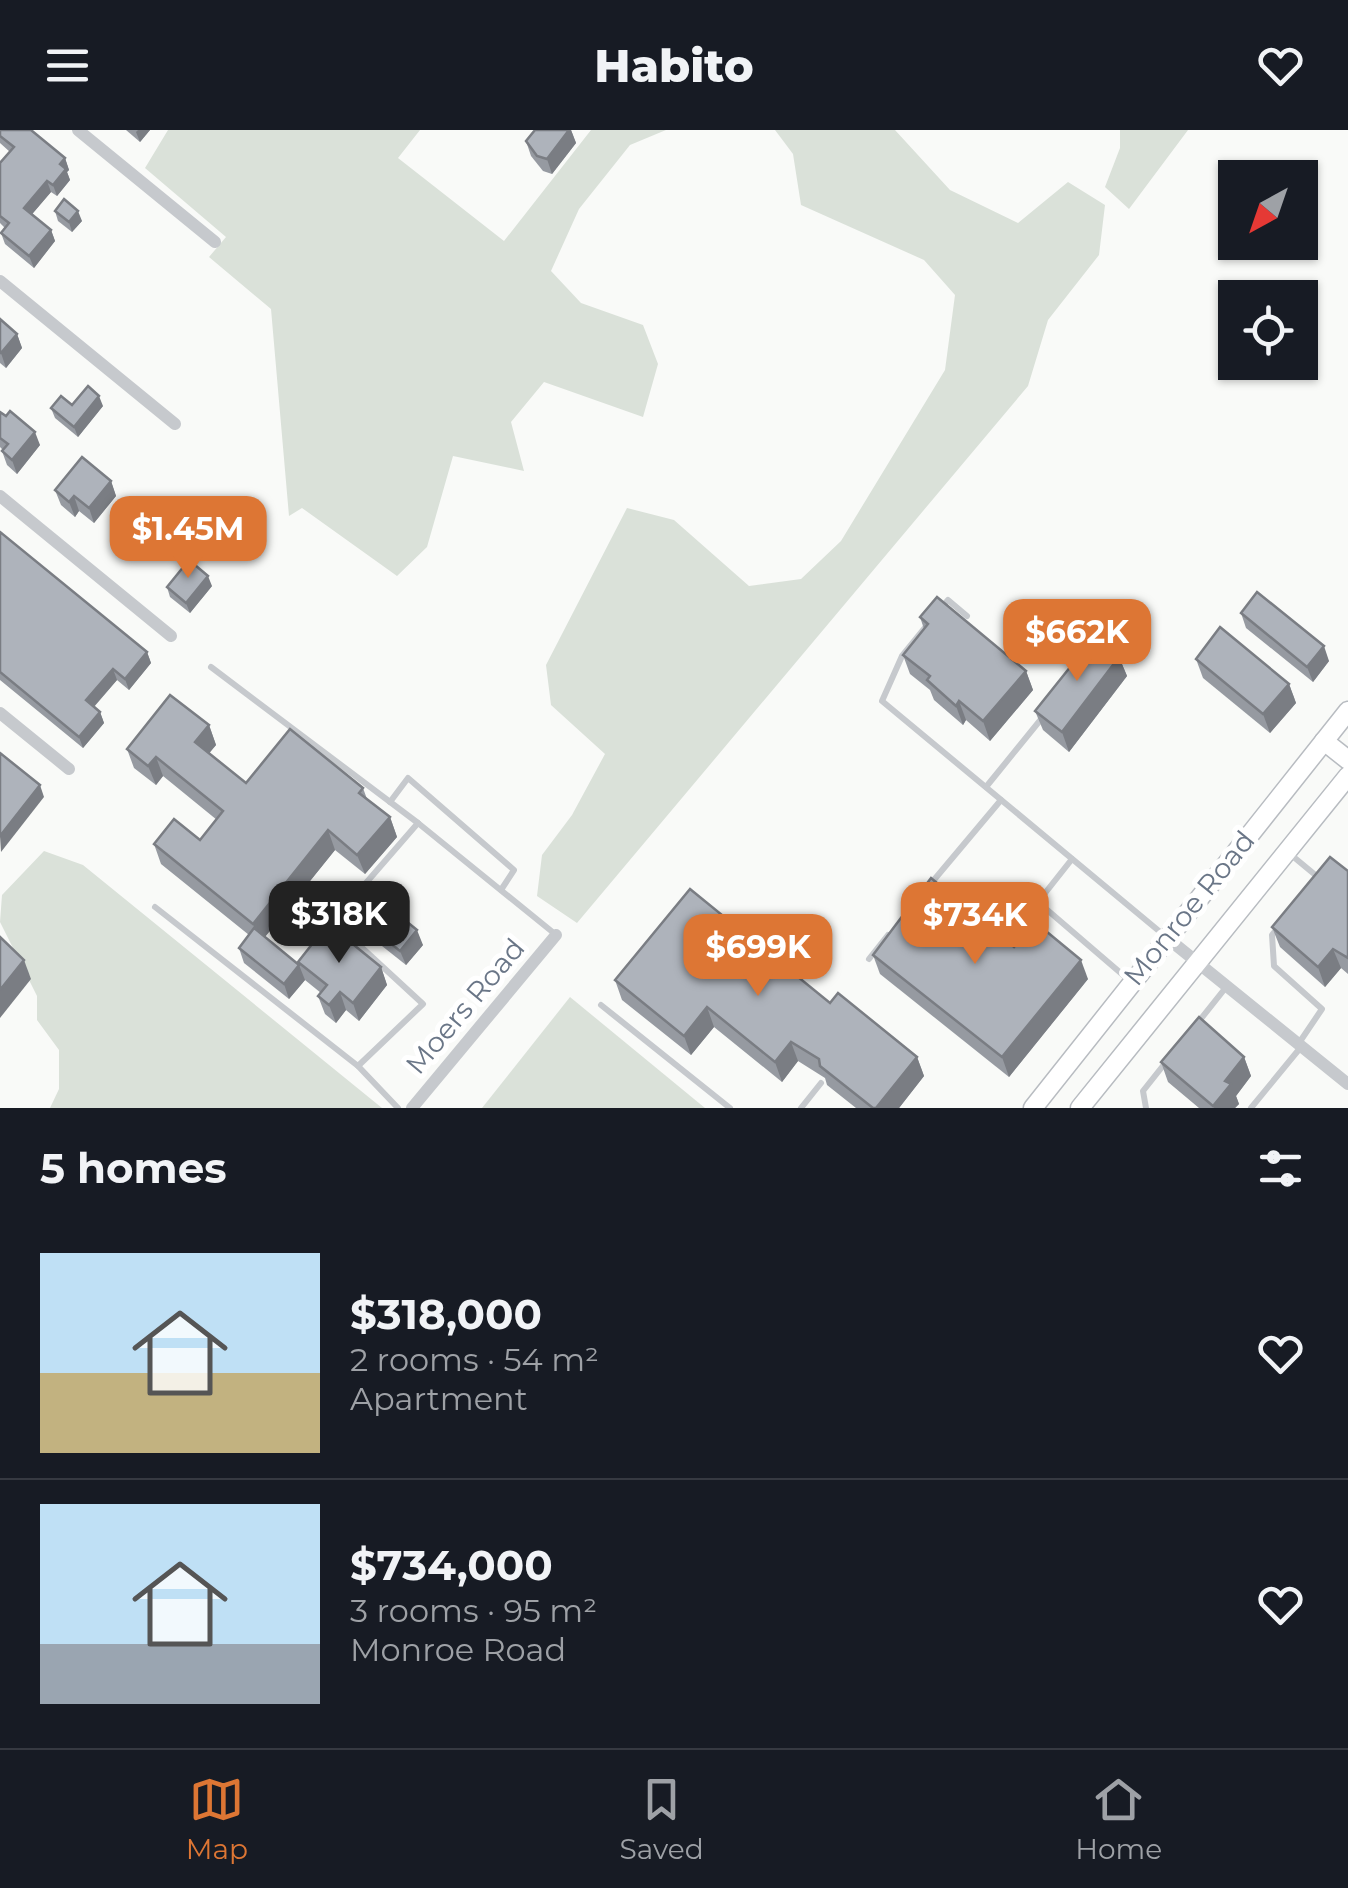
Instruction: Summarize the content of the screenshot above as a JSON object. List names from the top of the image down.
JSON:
{
  "streets": {
    "main road": ["Monroe Road"],
    "street": ["Moers Road"]
  },
  "north": "bottom left",
  "page": {
    "header": "Habito",
    "price": [
      "$1.45M",
      "$662K",
      "$318K",
      "$734K",
      "$699K"
    ],
    "heading": "5 homes",
    "list": [
      {
        "name": "$318,000",
        "note": "2 rooms · 54 m² · Apartment"
      },
      {
        "name": "$734,000",
        "note": "3 rooms · 95 m² · Monroe Road"
      }
    ],
    "tabs": ["Map", "Saved", "Home"]
  }
}
